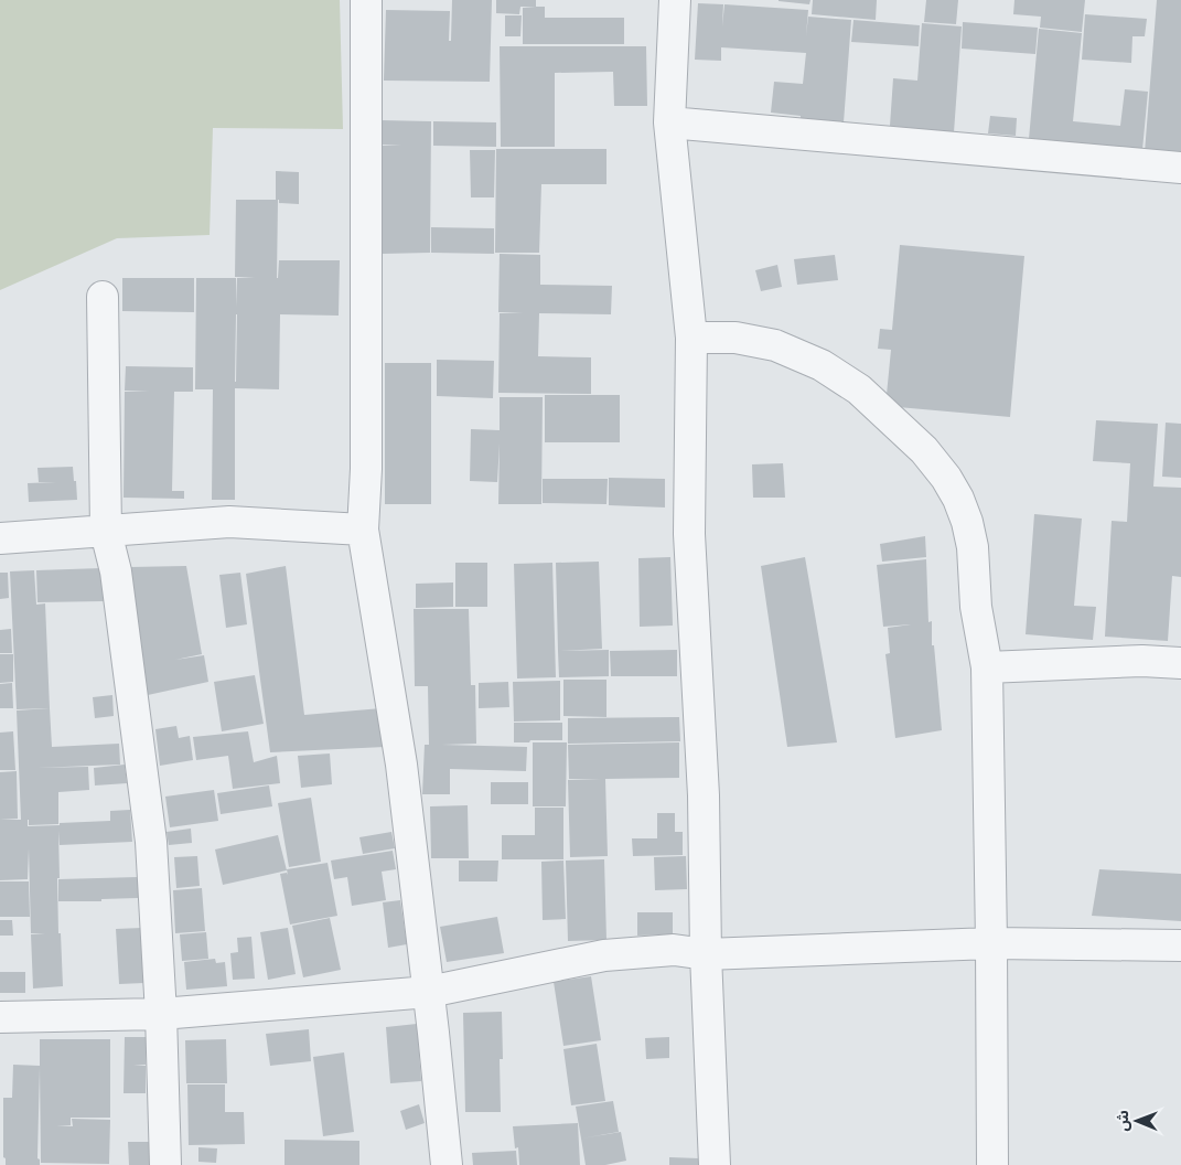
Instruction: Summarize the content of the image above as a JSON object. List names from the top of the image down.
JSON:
{
  "north": "left"
}
